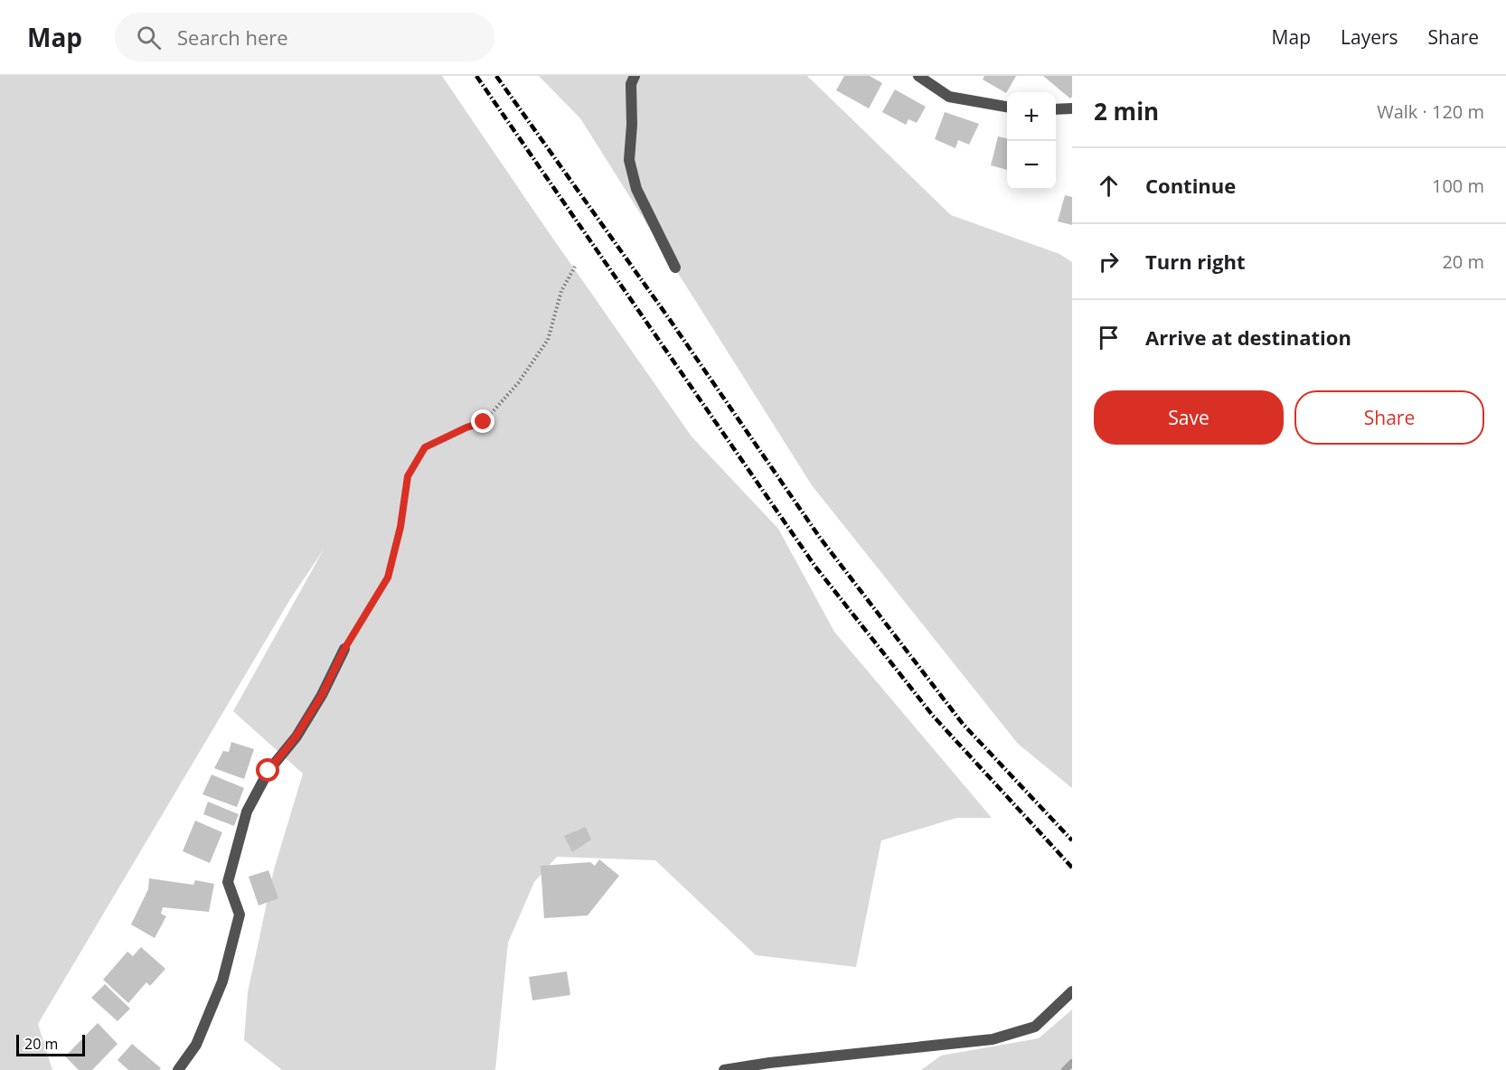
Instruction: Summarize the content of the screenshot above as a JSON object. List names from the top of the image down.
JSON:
{
  "scale_bar": "20 m",
  "page": {
    "header": "Map",
    "search": "Search here",
    "nav": ["Map", "Layers", "Share"],
    "heading": ["2 min", "Walk · 120 m"],
    "map_buttons": ["+", "−"],
    "list": [
      ["Continue", "100 m"],
      ["Turn right", "20 m"],
      "Arrive at destination"
    ],
    "buttons": ["Save", "Share"],
    "scale": "20 m"
  }
}
